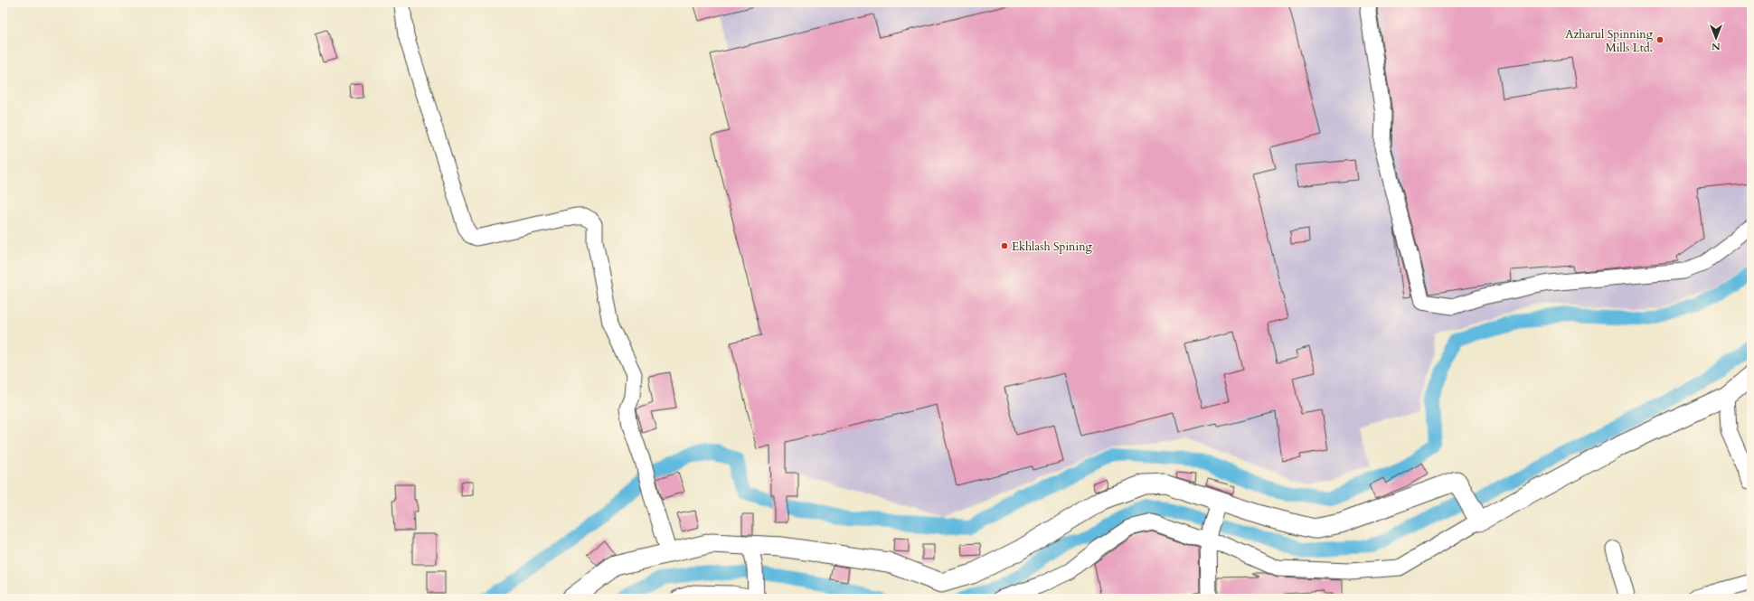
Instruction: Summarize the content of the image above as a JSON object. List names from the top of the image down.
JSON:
{
  "places": ["Azharul Spinning Mills Ltd.", "Ekhlash Spining"],
  "north": "bottom"
}
